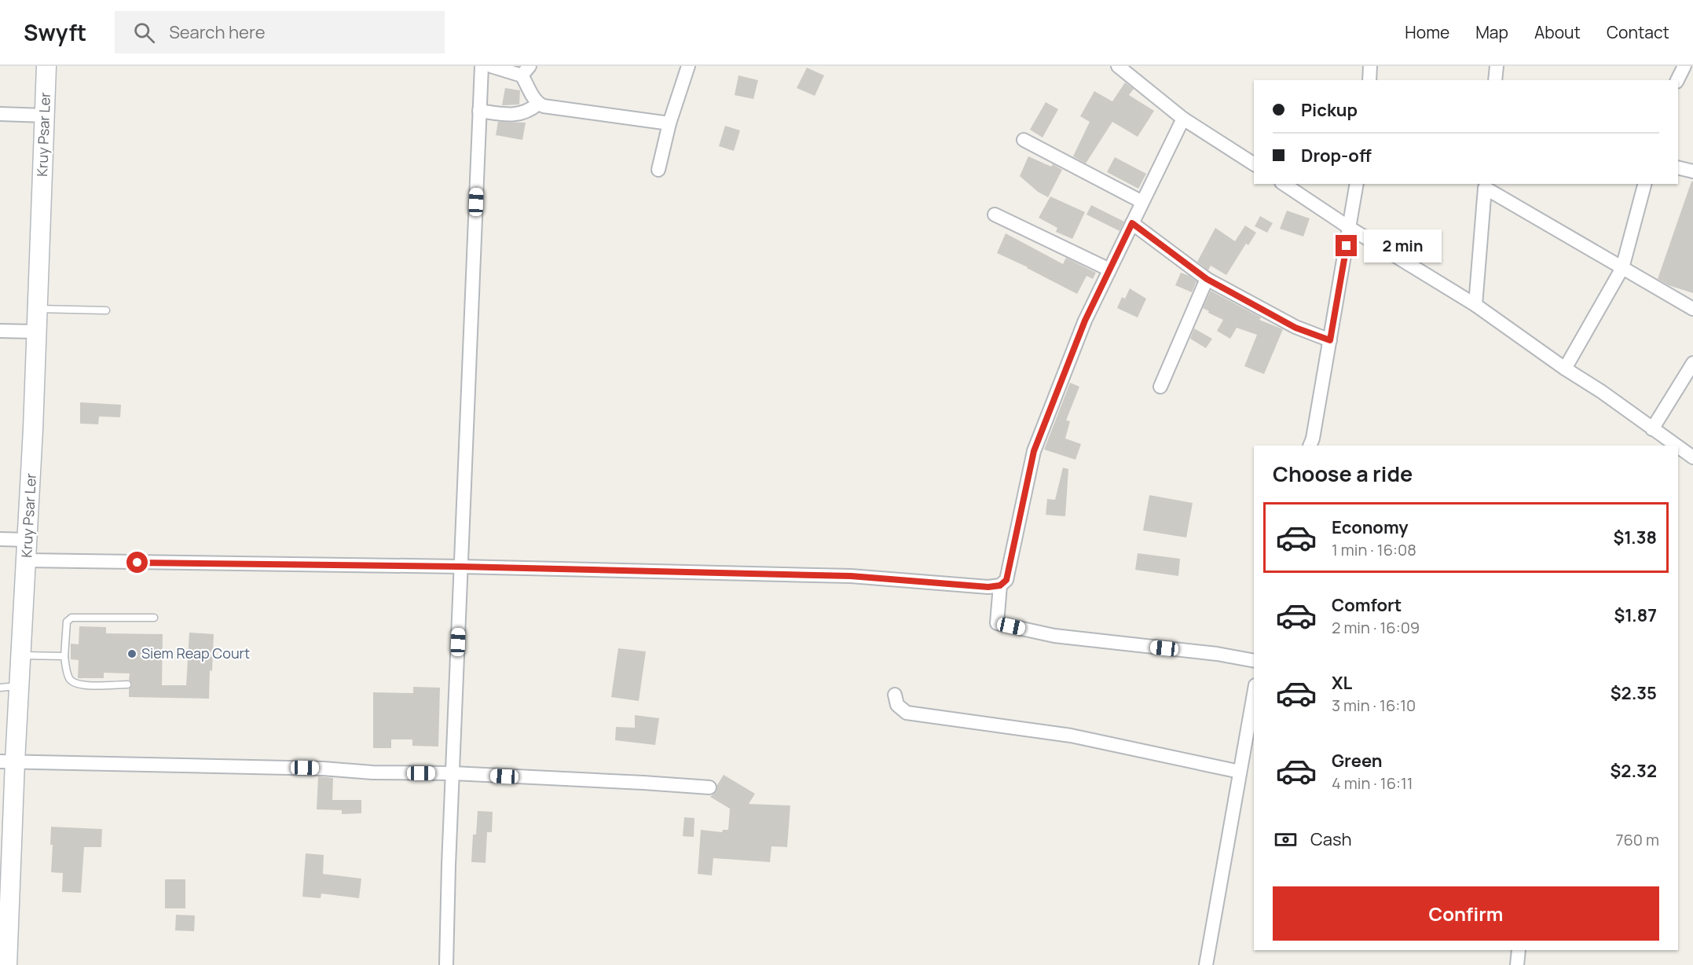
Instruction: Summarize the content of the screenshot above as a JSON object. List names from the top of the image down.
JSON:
{
  "streets": {
    "street": ["Kruy Psar Ler"]
  },
  "places": ["Siem Reap Court"],
  "page": {
    "header": "Swyft",
    "search": "Search here",
    "nav": [
      "Home",
      "Map",
      "About",
      "Contact"
    ],
    "banner": ["Pickup", "Drop-off"],
    "bubble": "2 min",
    "heading": "Choose a ride",
    "list": [
      {
        "name": "Economy",
        "note": "1 min · 16:08",
        "value": "$1.38"
      },
      {
        "name": "Comfort",
        "note": "2 min · 16:09",
        "value": "$1.87"
      },
      {
        "name": "XL",
        "note": "3 min · 16:10",
        "value": "$2.35"
      },
      {
        "name": "Green",
        "note": "4 min · 16:11",
        "value": "$2.32"
      }
    ],
    "pay": ["Cash", "760 m"],
    "buttons": "Confirm"
  }
}
